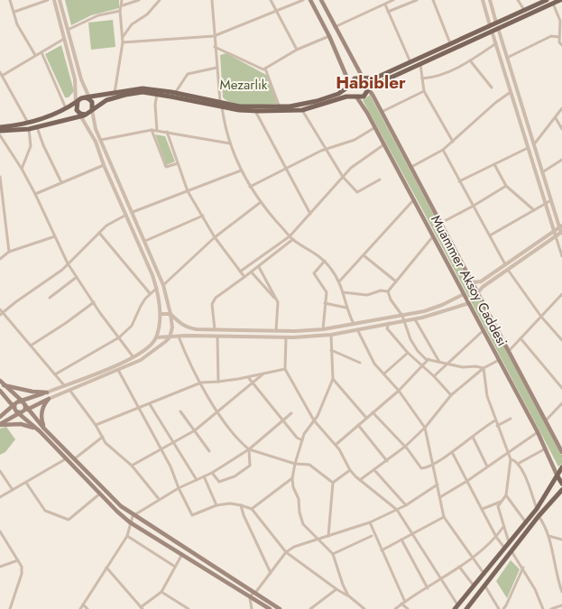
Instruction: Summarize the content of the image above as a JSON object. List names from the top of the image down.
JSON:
{
  "streets": {
    "main road": ["Muammer Aksoy Caddesi"]
  },
  "districts": ["Habibler"],
  "parks": ["Mezarlık"]
}
